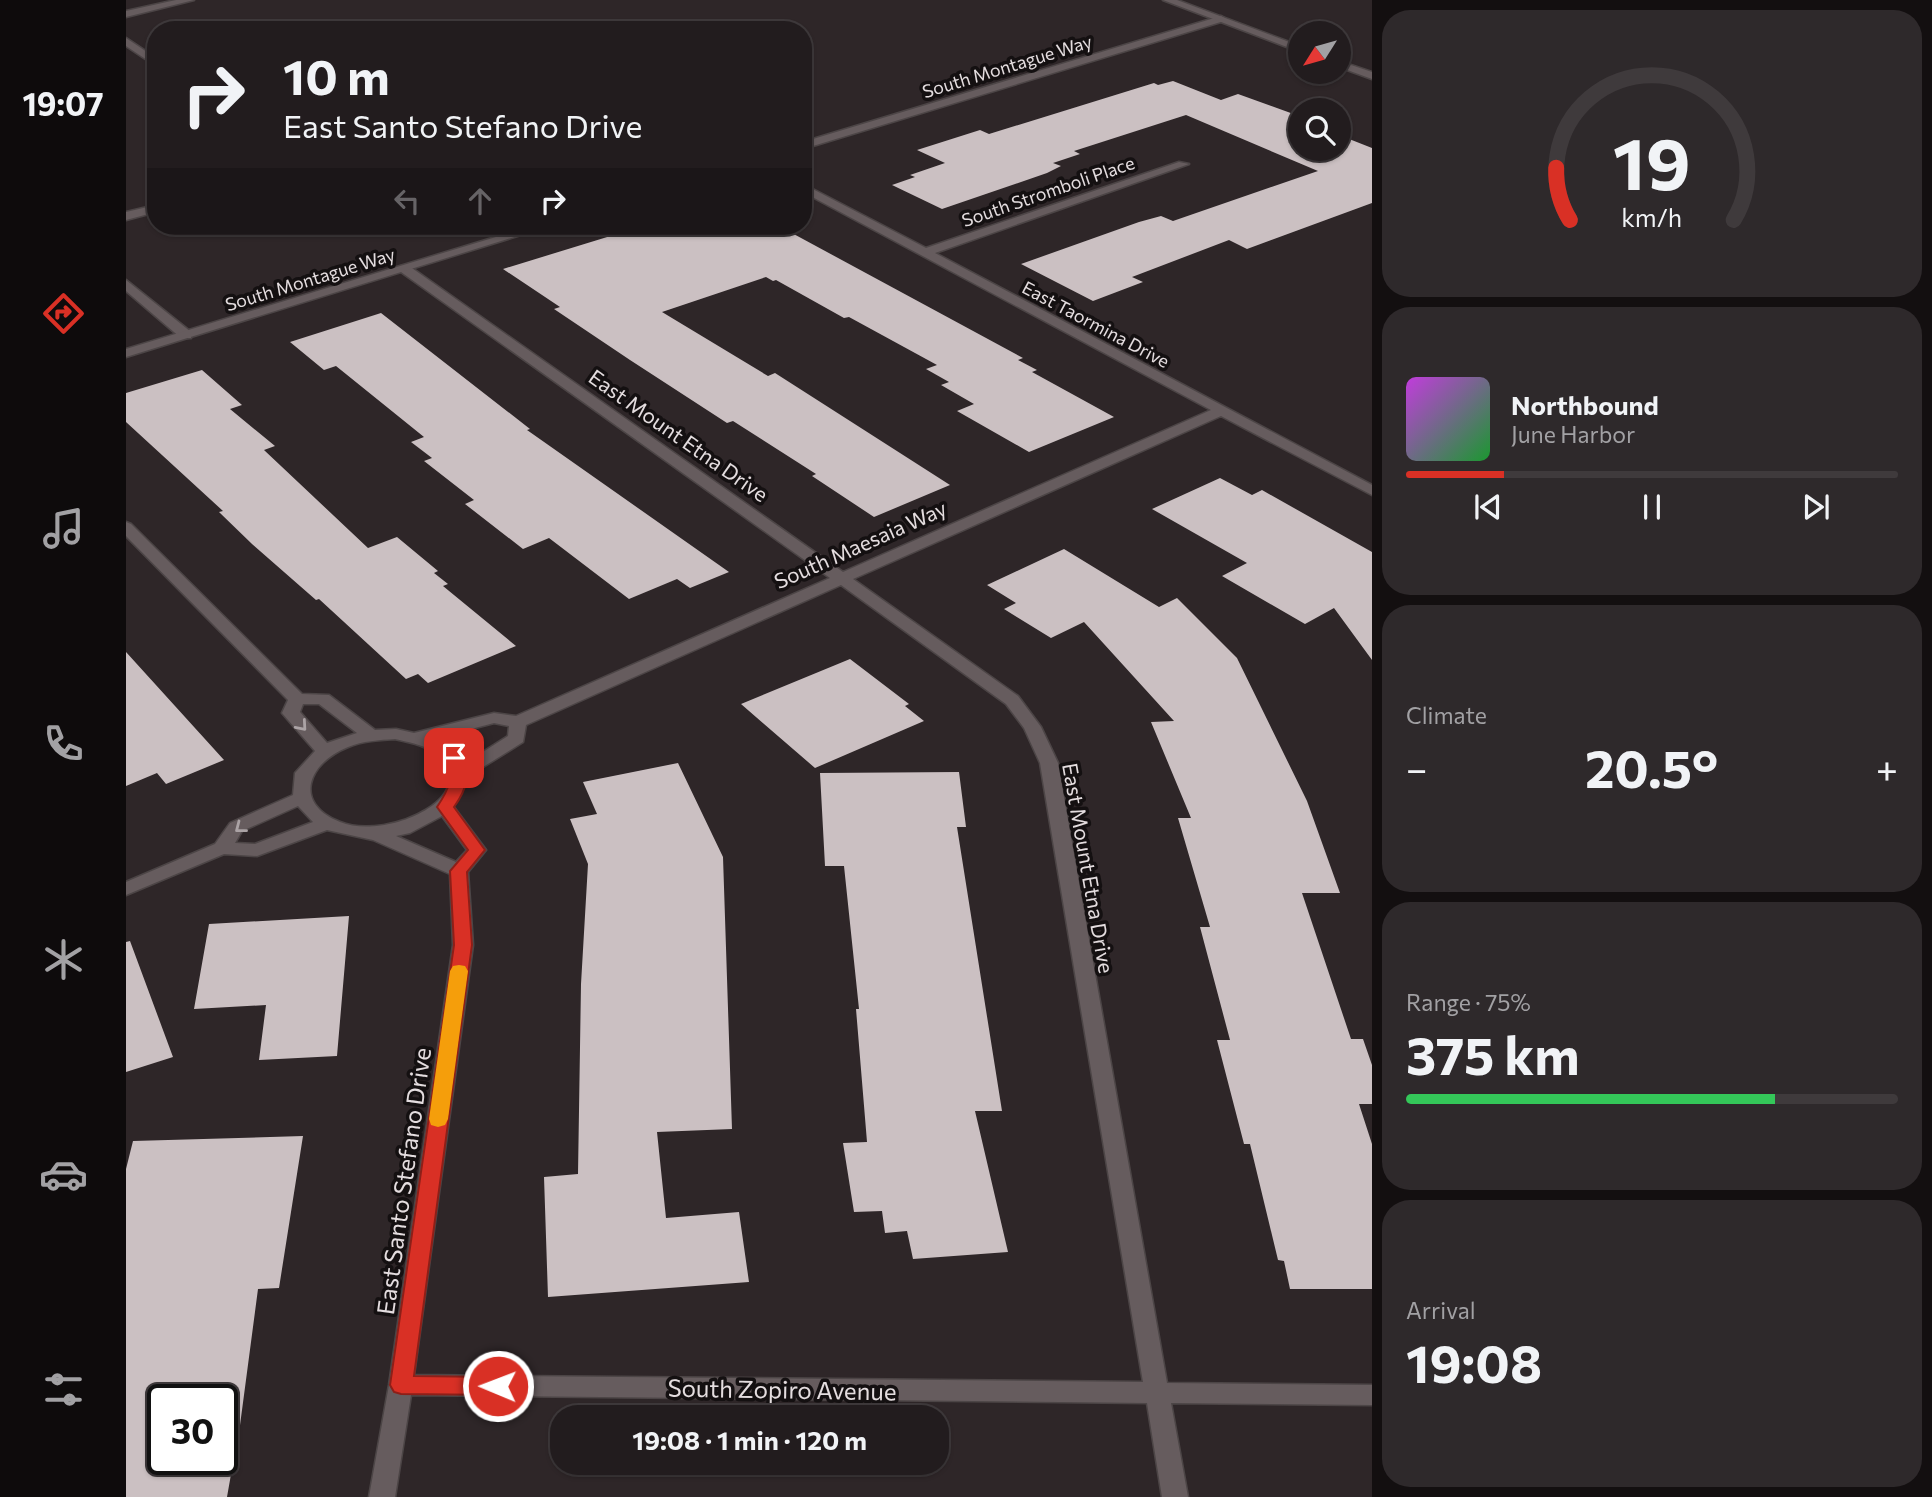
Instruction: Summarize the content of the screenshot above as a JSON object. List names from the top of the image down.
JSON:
{
  "streets": {
    "street": [
      "South Montague Way",
      "South Stromboli Place",
      "East Taormina Drive",
      "East Mount Etna Drive",
      "South Maesaia Way",
      "East Santo Stefano Drive",
      "South Zopiro Avenue"
    ]
  },
  "crossings": [
    ["South Montague Way", "East Mount Etna Drive"],
    ["South Stromboli Place", "East Taormina Drive"],
    ["East Taormina Drive", "South Maesaia Way"],
    ["East Mount Etna Drive", "South Maesaia Way"],
    ["East Mount Etna Drive", "South Zopiro Avenue"],
    ["South Maesaia Way", "East Santo Stefano Drive"],
    ["East Santo Stefano Drive", "South Zopiro Avenue"]
  ],
  "north": "bottom left",
  "page": {
    "tabs": "19:07",
    "turn": ["10 m", "East Santo Stefano Drive"],
    "song": ["Northbound", "June Harbor"],
    "tile": [
      "Climate",
      ["Range · 75%", "375 km"],
      ["Arrival", "19:08"]
    ],
    "heat": ["−", "20.5°", "+"],
    "limit": "30",
    "trip": "19:08 · 1 min · 120 m",
    "gauge": ["19", "km/h"]
  }
}
